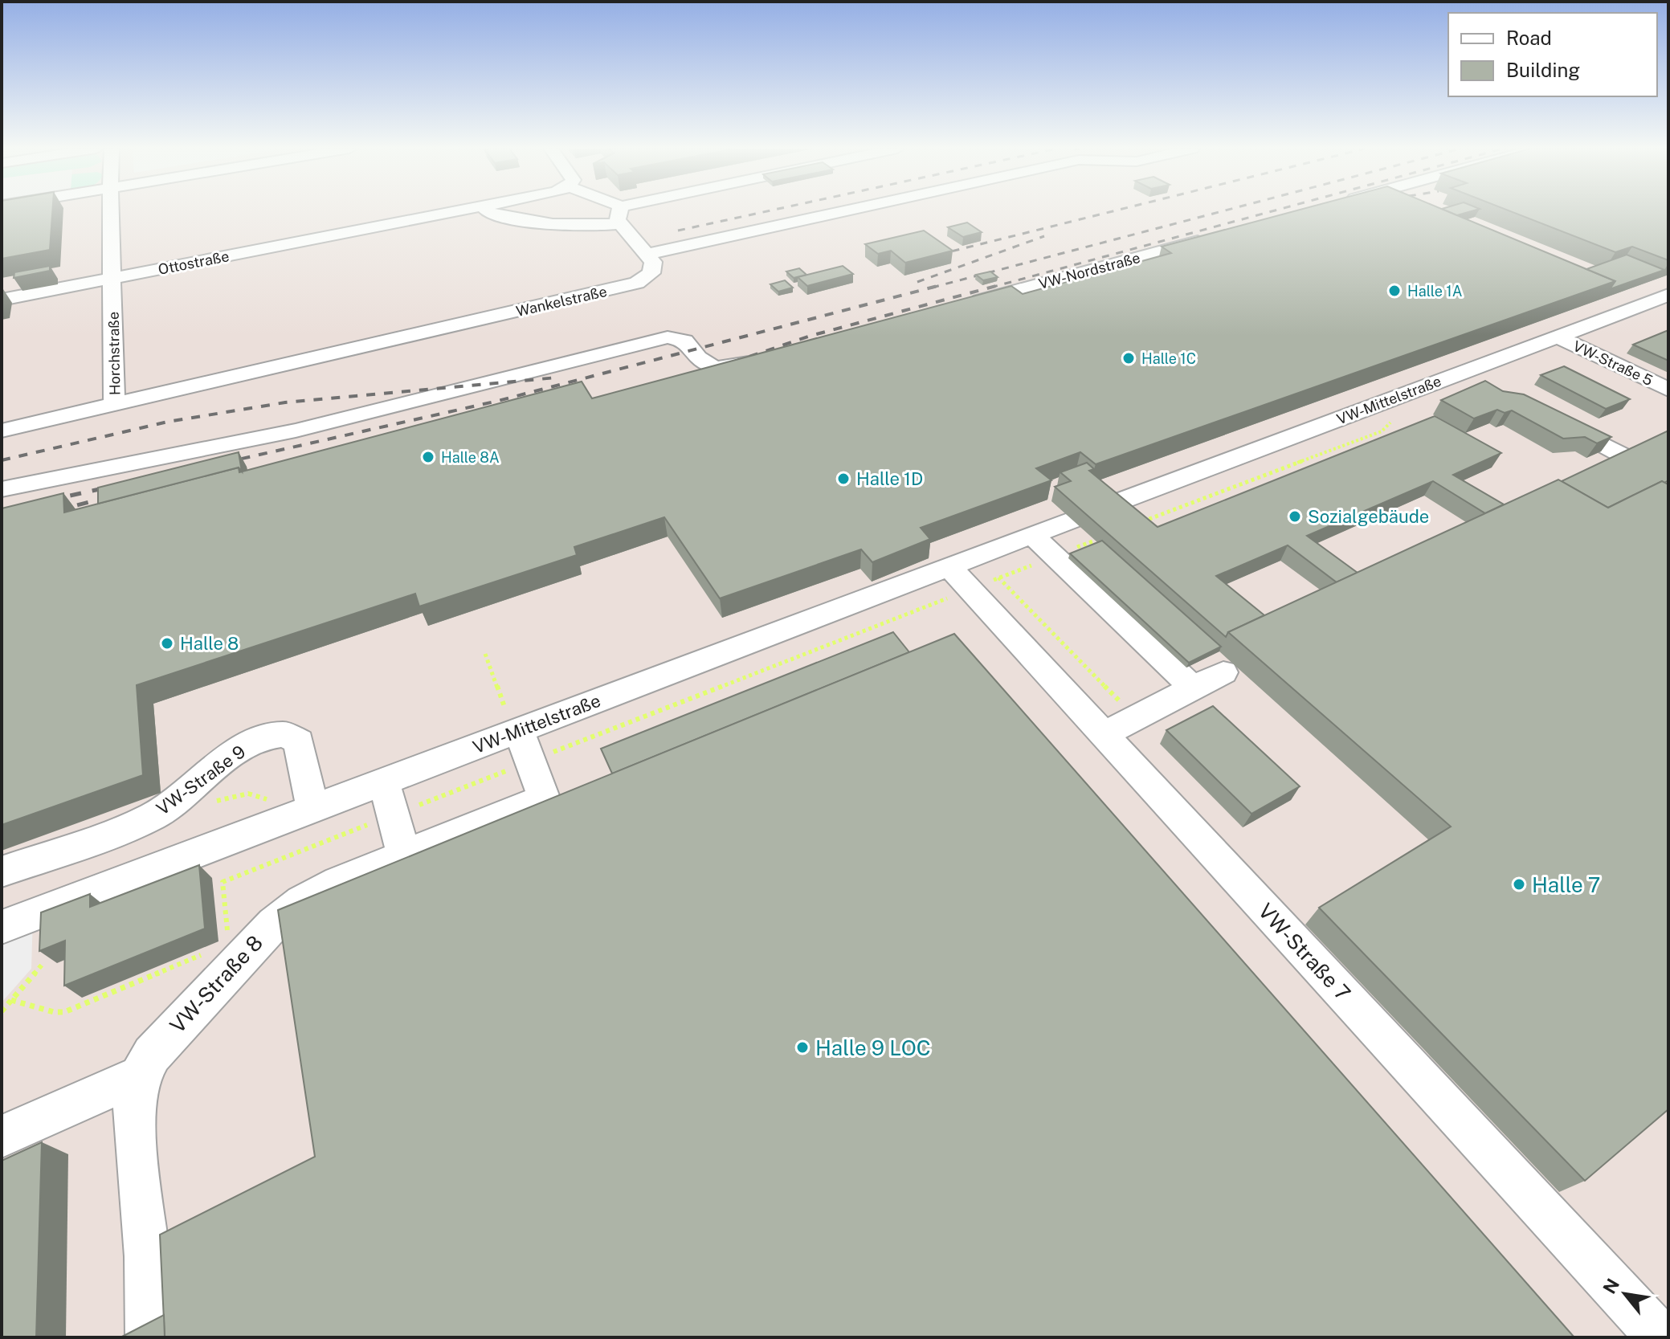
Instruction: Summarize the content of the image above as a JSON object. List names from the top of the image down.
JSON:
{
  "streets": {
    "street": [
      "Ottostraße",
      "VW-Nordstraße",
      "Wankelstraße",
      "Horchstraße",
      "VW-Straße 5",
      "VW-Mittelstraße",
      "VW-Straße 9",
      "VW-Straße 7",
      "VW-Straße 8"
    ]
  },
  "crossings": [
    ["Ottostraße", "Horchstraße"],
    ["Wankelstraße", "Horchstraße"],
    ["VW-Straße 5", "VW-Mittelstraße"],
    ["VW-Mittelstraße", "VW-Straße 9"],
    ["VW-Mittelstraße", "VW-Straße 7"]
  ],
  "places": [
    "Halle 1A",
    "Halle 1C",
    "Halle 8A",
    "Halle 1D",
    "Sozialgebäude",
    "Halle 8",
    "Halle 7",
    "Halle 9 LOC"
  ],
  "legend": ["Road", "Building"],
  "north": "top left"
}
